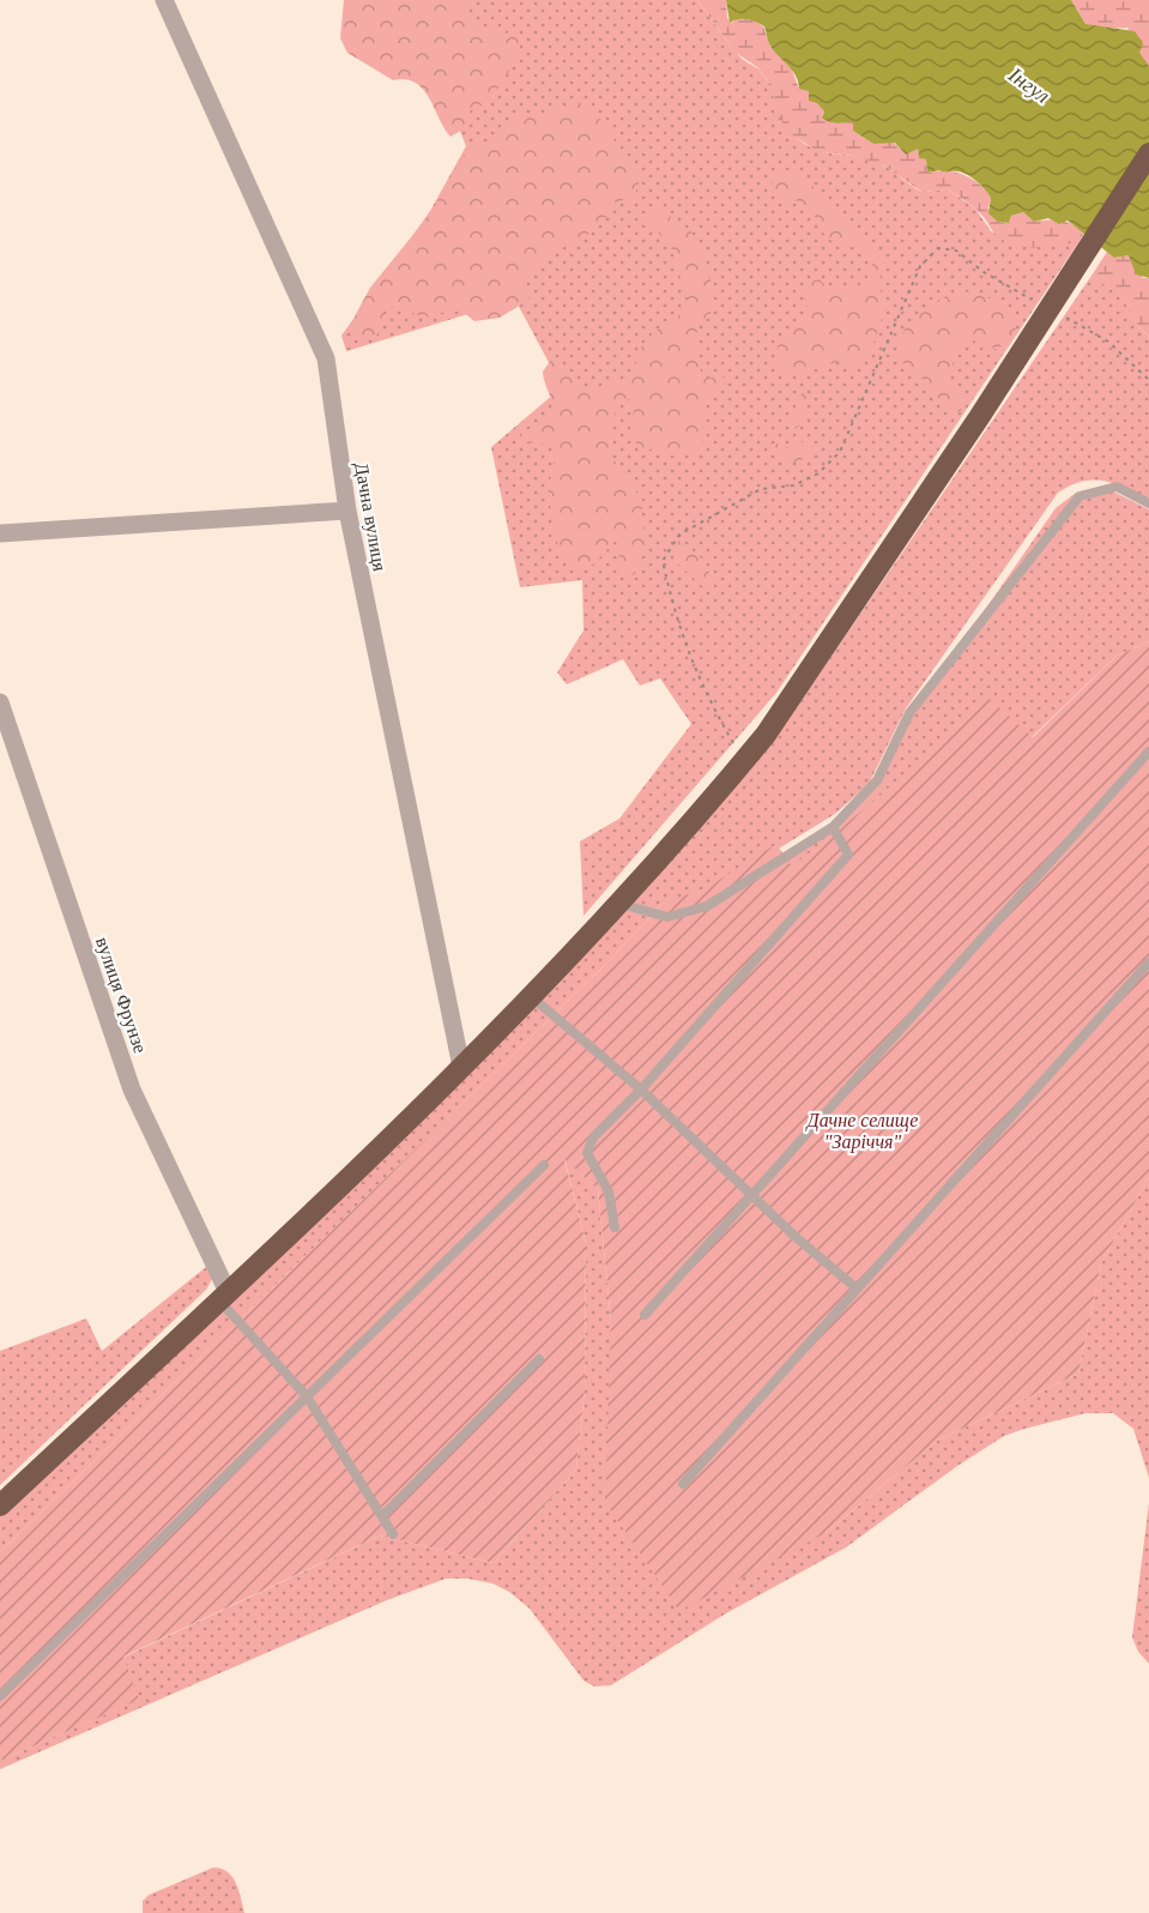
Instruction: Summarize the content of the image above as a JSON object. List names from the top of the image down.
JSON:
{
  "streets": {
    "street": ["Дачна вулиця", "вулиця Фрунзе"]
  },
  "water": ["Інгул"],
  "parks": ["Дачне селище \"Заріччя\""]
}
